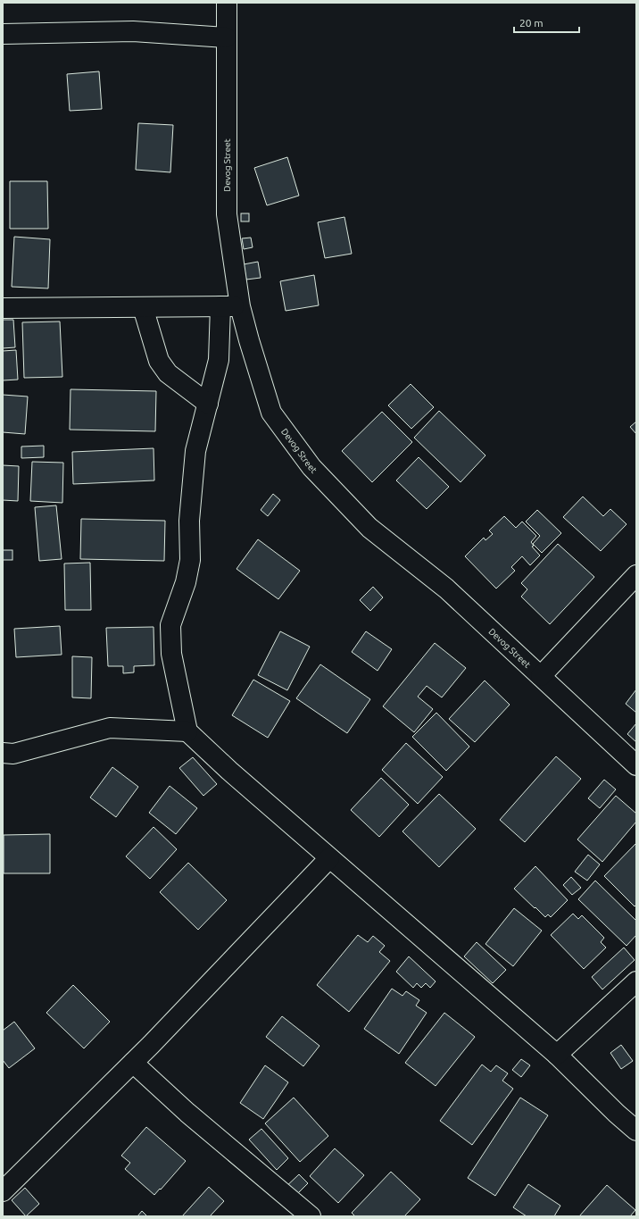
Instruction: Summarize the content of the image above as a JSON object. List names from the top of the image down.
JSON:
{
  "streets": {
    "street": ["Devog Street"]
  },
  "scale_bar": "20 m"
}
